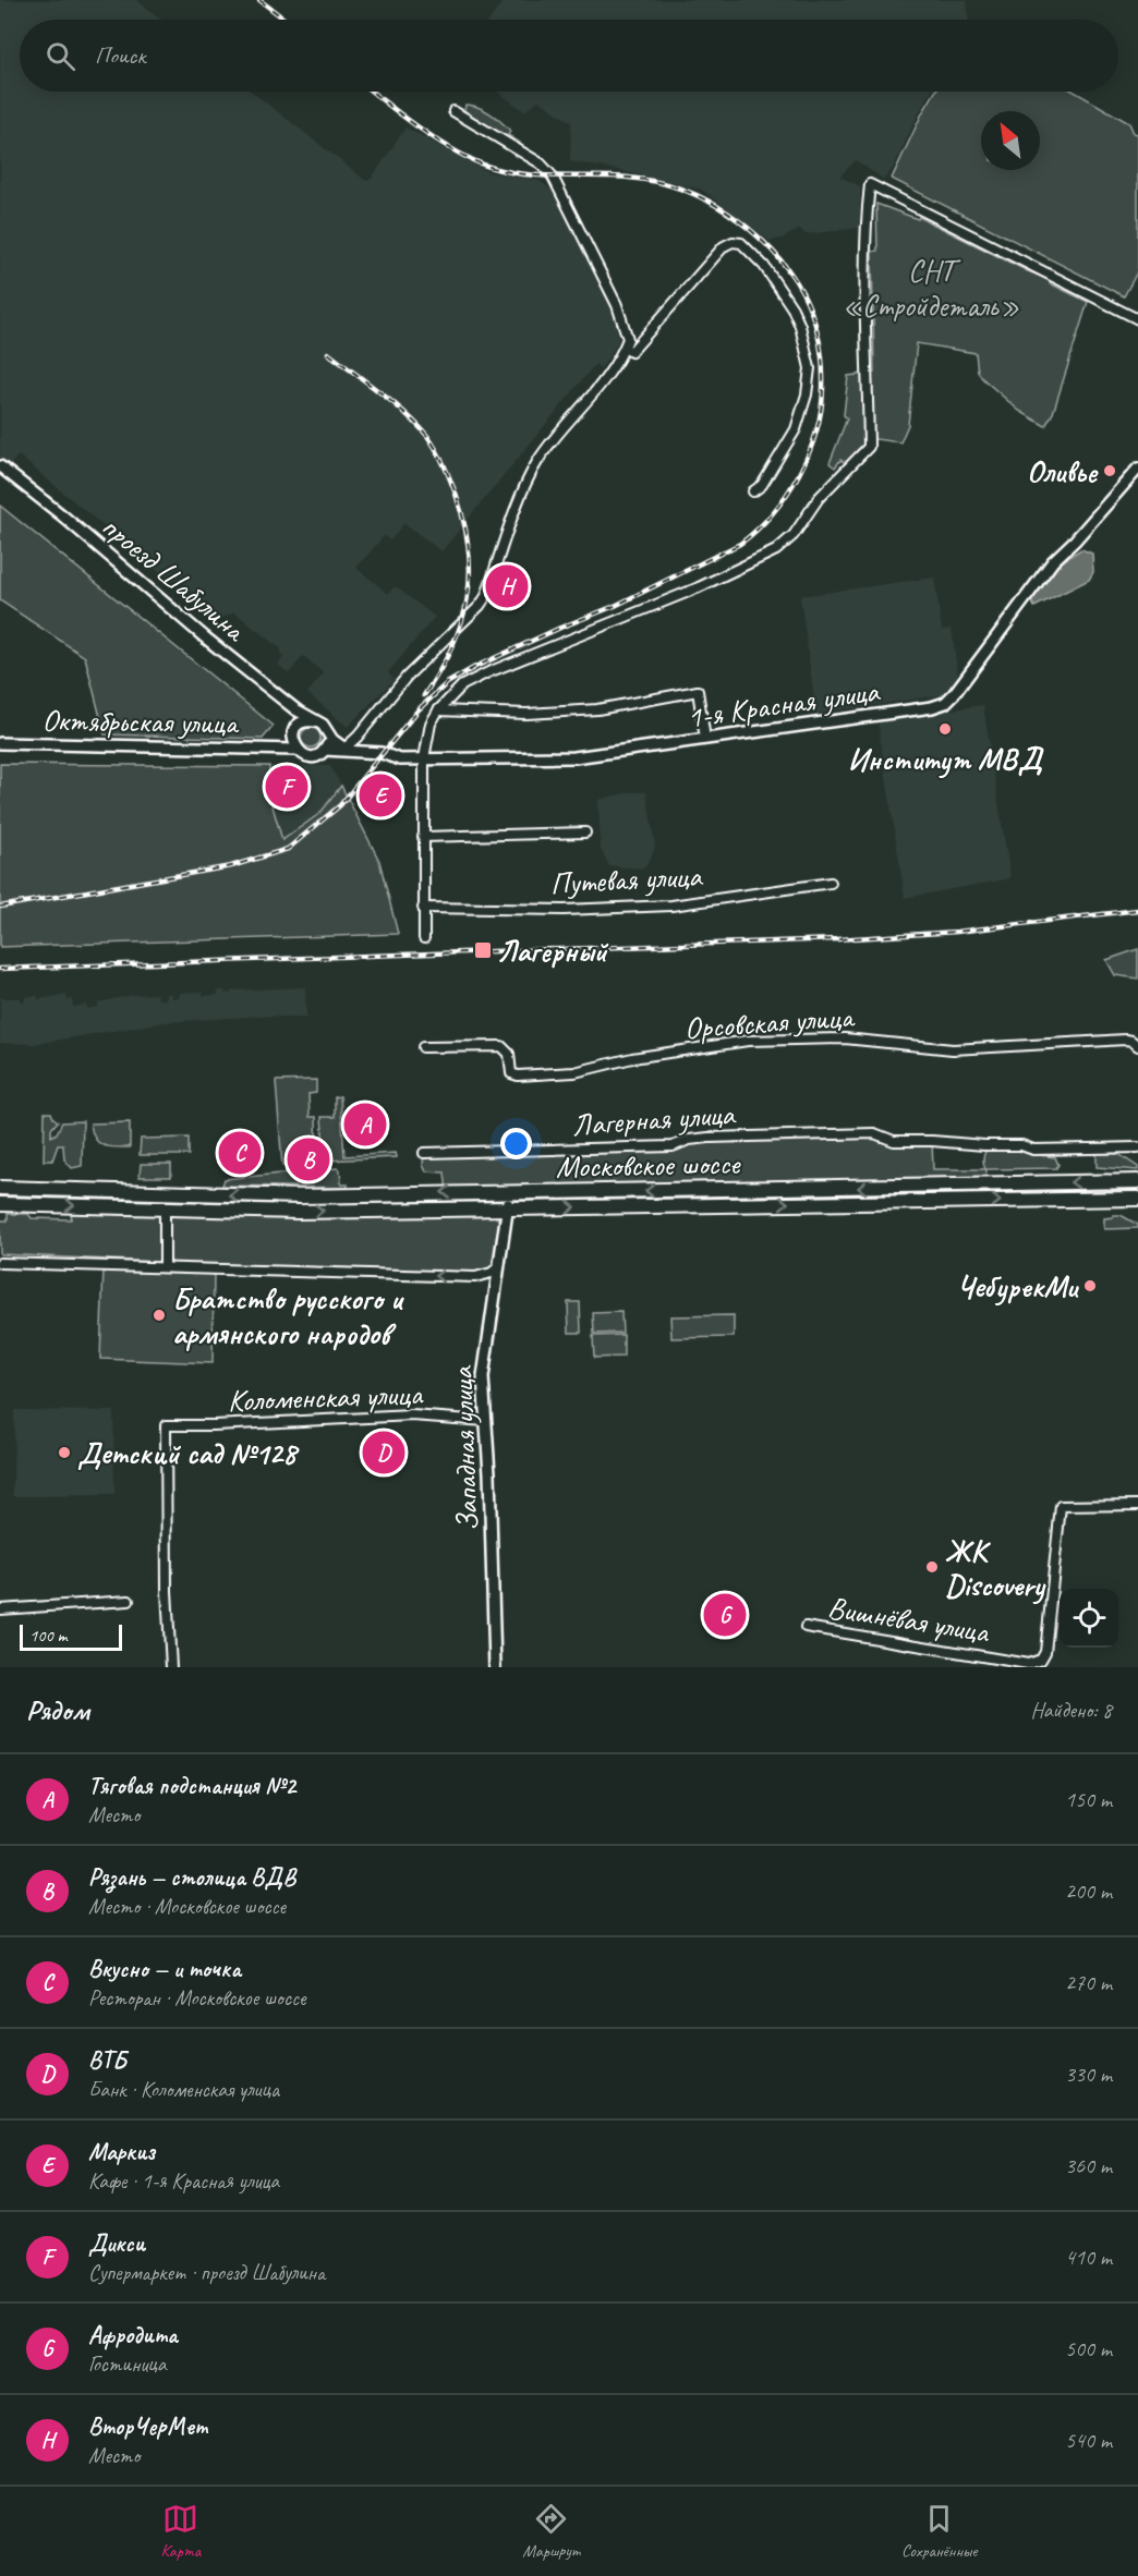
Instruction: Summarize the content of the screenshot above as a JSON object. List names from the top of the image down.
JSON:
{
  "streets": {
    "main road": ["Московское шоссе"],
    "street": [
      "проезд Шабулина",
      "1-я Красная улица",
      "Октябрьская улица",
      "Путевая улица",
      "Орсовская улица",
      "Лагерная улица",
      "Коломенская улица",
      "Западная улица",
      "Вишнёвая улица"
    ]
  },
  "crossings": [
    ["проезд Шабулина", "1-я Красная улица"],
    ["проезд Шабулина", "Октябрьская улица"],
    ["1-я Красная улица", "Октябрьская улица"],
    ["Московское шоссе", "Западная улица"],
    ["Коломенская улица", "Западная улица"]
  ],
  "parks": ["СНТ «Стройдеталь»"],
  "places": {
    "other": [
      "Оливье",
      "Институт МВД",
      "ЧебурекМи",
      "Братство русского и армянского народов",
      "Детский сад №128",
      "ЖК Discovery"
    ],
    "transit": ["Лагерный"]
  },
  "scale_bar": "100 m",
  "north": "top left",
  "page": {
    "search": "Поиск",
    "pins": [
      "H",
      "F",
      "E",
      "A",
      "C",
      "B",
      "D",
      "G"
    ],
    "scale": "100 m",
    "heading": ["Рядом", "Найдено: 8"],
    "list": [
      {
        "mark": "A",
        "name": "Тяговая подстанция №2",
        "note": "Место",
        "value": "150 m"
      },
      {
        "mark": "B",
        "name": "Рязань — столица ВДВ",
        "note": "Место · Московское шоссе",
        "value": "200 m"
      },
      {
        "mark": "C",
        "name": "Вкусно — и точка",
        "note": "Ресторан · Московское шоссе",
        "value": "270 m"
      },
      {
        "mark": "D",
        "name": "ВТБ",
        "note": "Банк · Коломенская улица",
        "value": "330 m"
      },
      {
        "mark": "E",
        "name": "Маркиз",
        "note": "Кафе · 1-я Красная улица",
        "value": "360 m"
      },
      {
        "mark": "F",
        "name": "Дикси",
        "note": "Супермаркет · проезд Шабулина",
        "value": "410 m"
      },
      {
        "mark": "G",
        "name": "Афродита",
        "note": "Гостиница",
        "value": "500 m"
      },
      {
        "mark": "H",
        "name": "ВторЧерМет",
        "note": "Место",
        "value": "540 m"
      }
    ],
    "nav": ["Карта", "Маршрут", "Сохранённые"]
  }
}
